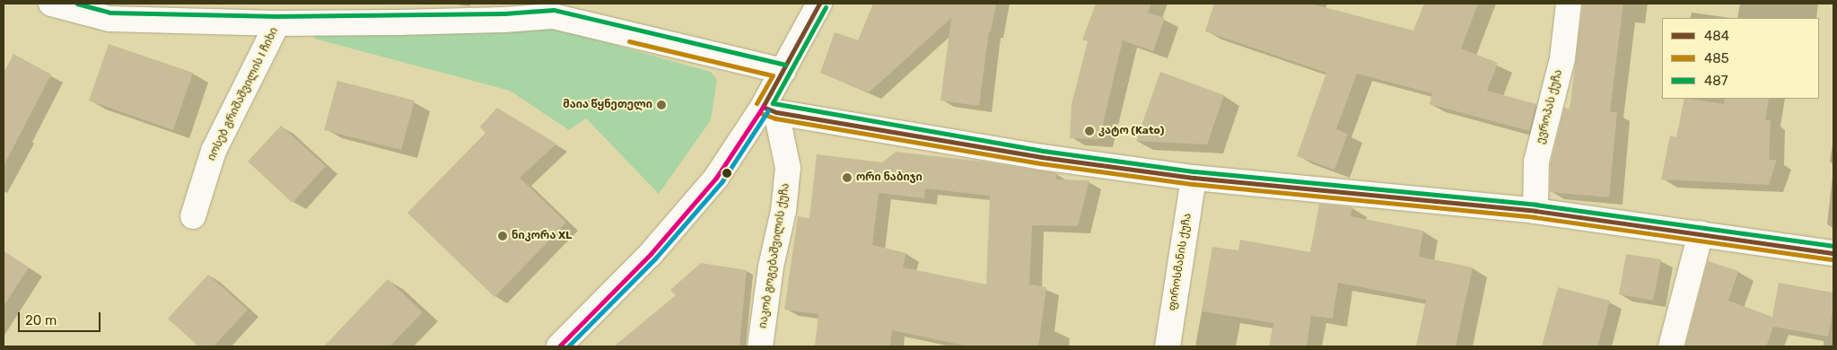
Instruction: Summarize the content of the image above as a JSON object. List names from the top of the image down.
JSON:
{
  "streets": {
    "street": [
      "იოსებ გრიშაშვილის I ჩიხი",
      "ევროპას ქუჩა",
      "იაკობ გოგებაშვილის ქუჩა",
      "ფიროსმანის ქუჩა"
    ]
  },
  "places": [
    "მაია წყნეთელი",
    "კატო (Kato)",
    "ორი ნაბიჯი",
    "ნიკორა XL"
  ],
  "lines": ["transit line 484", "transit line 487", "transit line 485"],
  "legend": ["484", "485", "487"],
  "scale_bar": "20 m"
}
